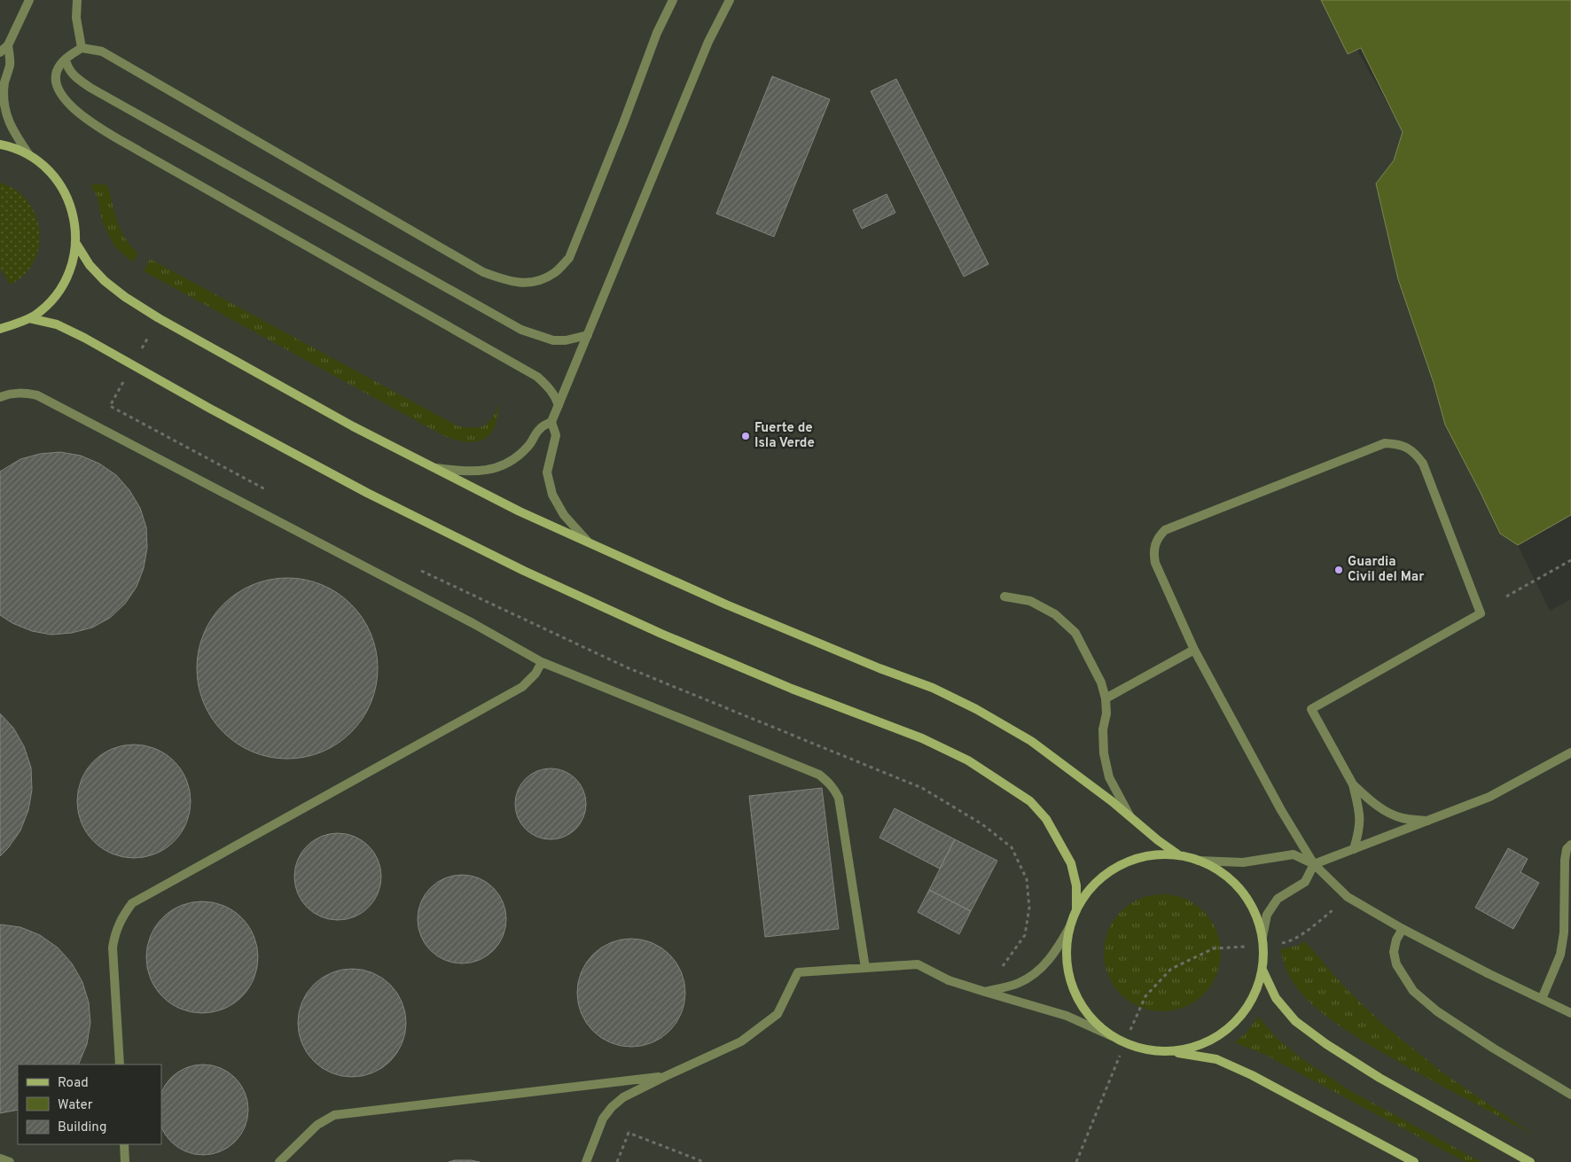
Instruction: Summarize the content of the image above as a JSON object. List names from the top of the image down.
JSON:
{
  "places": ["Fuerte de Isla Verde", "Guardia Civil del Mar"],
  "legend": ["Road", "Water", "Building"]
}
